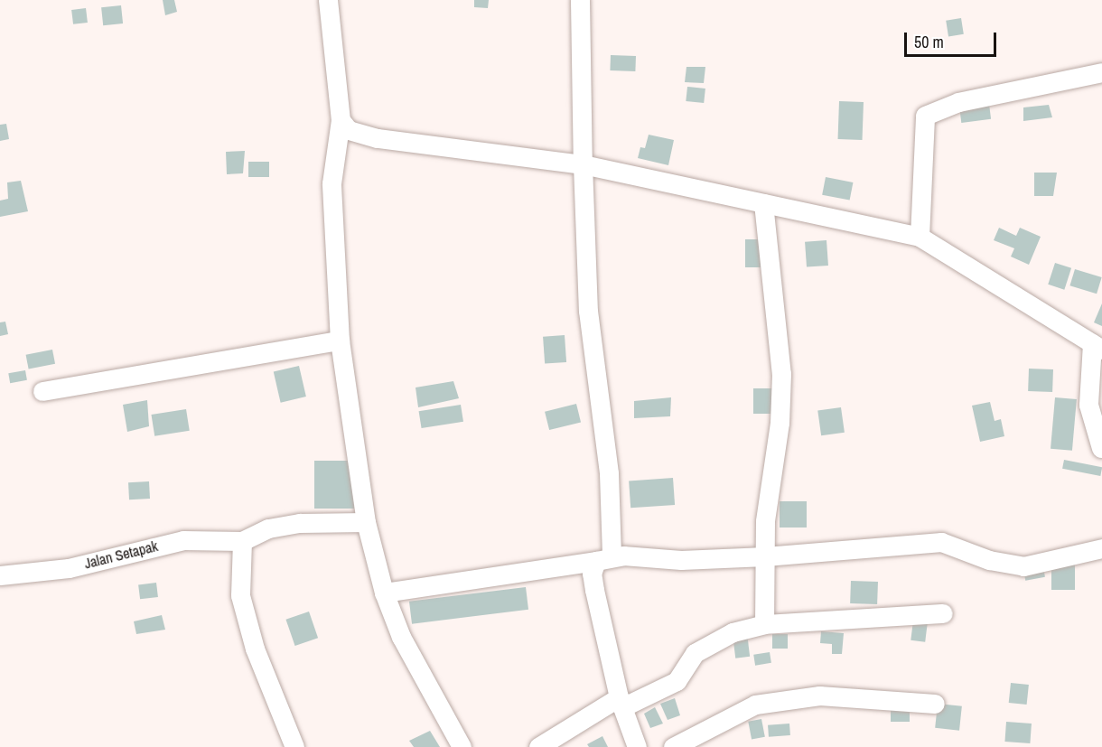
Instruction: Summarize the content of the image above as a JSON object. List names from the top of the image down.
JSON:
{
  "streets": {
    "street": ["Jalan Setapak"]
  },
  "scale_bar": "50 m"
}
